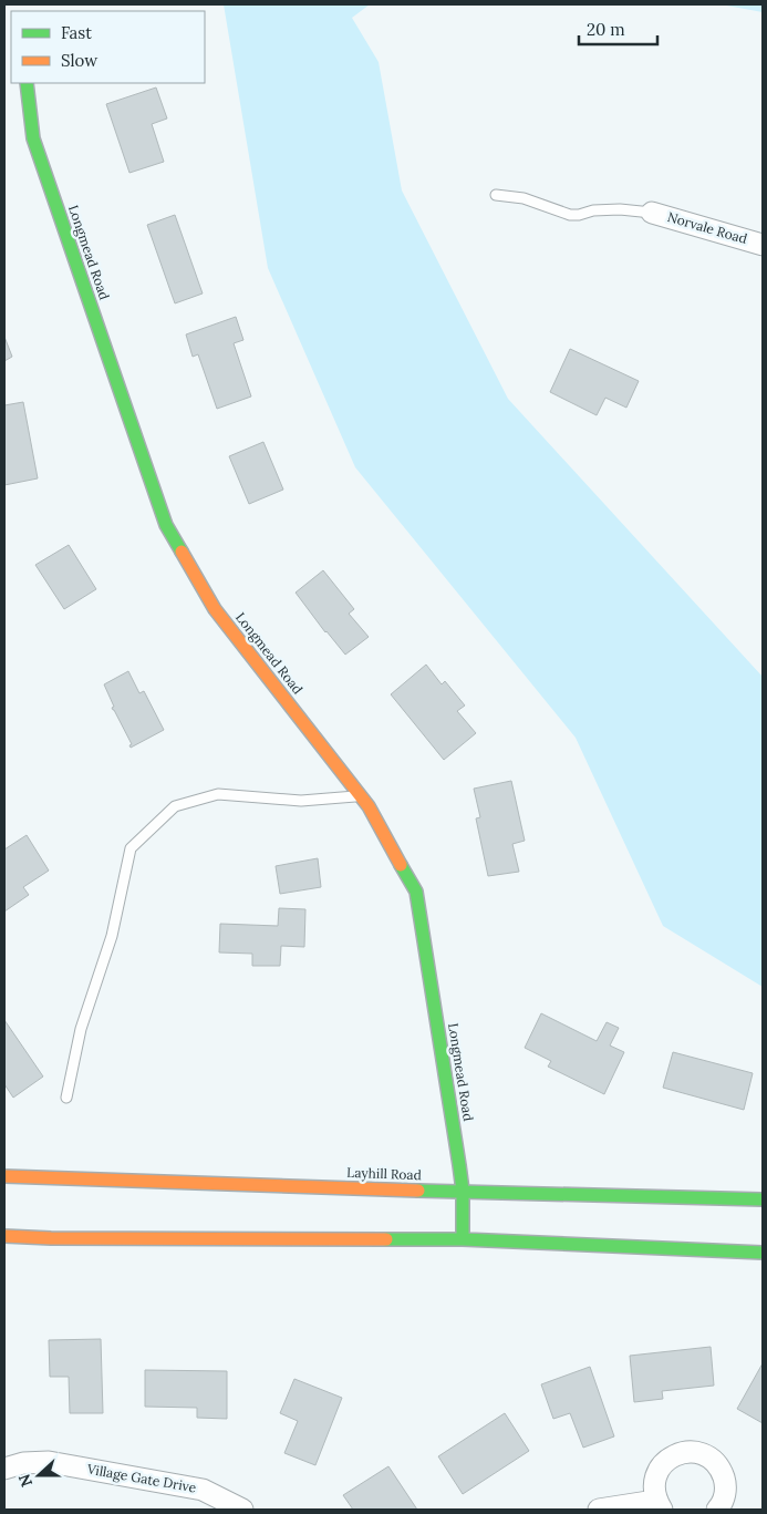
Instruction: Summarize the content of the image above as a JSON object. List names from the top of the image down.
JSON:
{
  "streets": {
    "main road": ["Longmead Road", "Layhill Road"],
    "street": ["Norvale Road", "Village Gate Drive"]
  },
  "crossings": [
    ["Longmead Road", "Layhill Road"]
  ],
  "legend": ["Fast", "Slow"],
  "scale_bar": "20 m",
  "north": "left"
}
